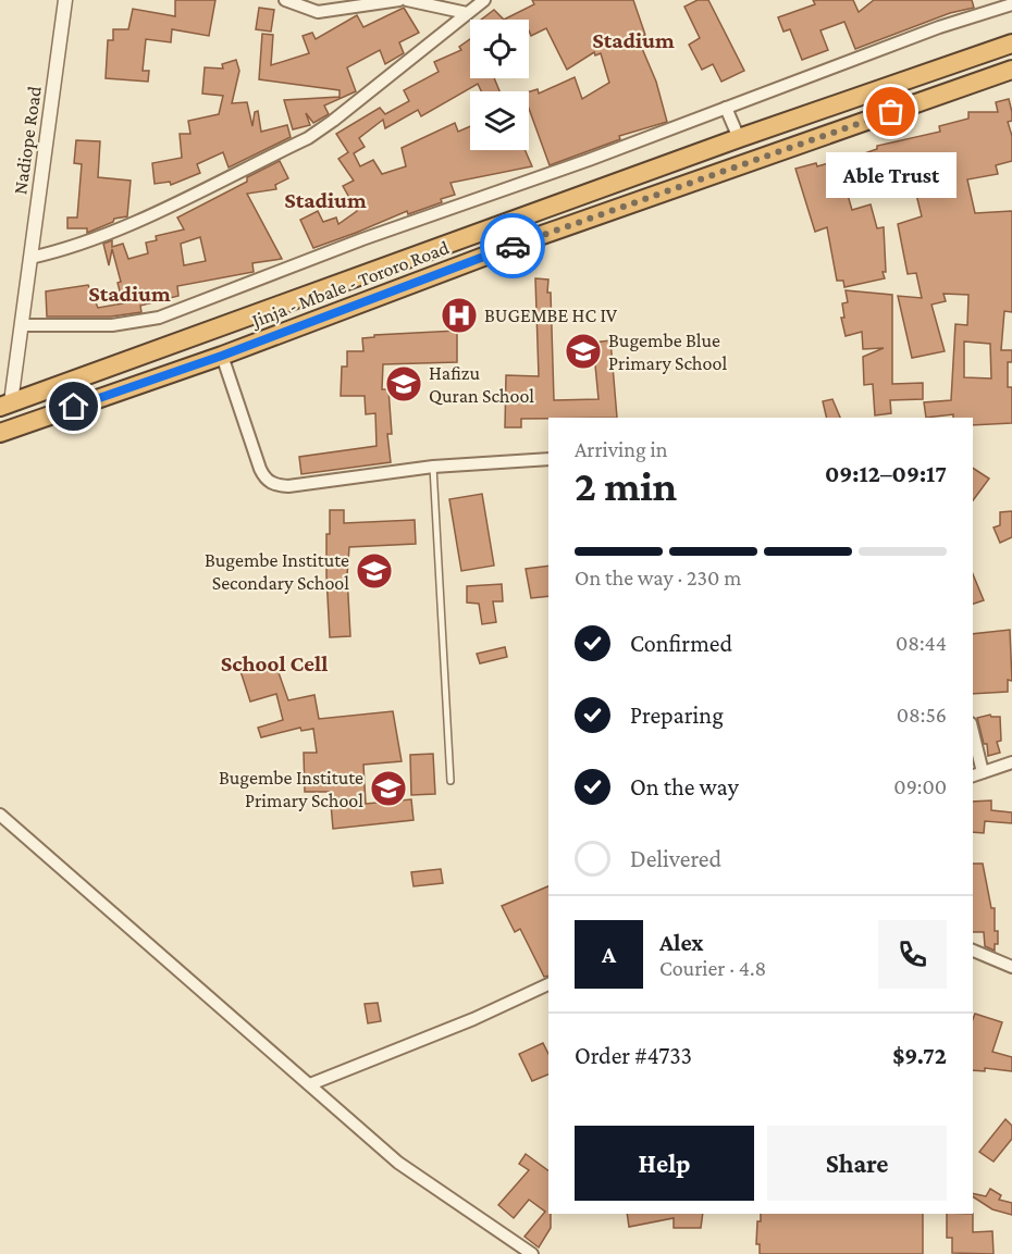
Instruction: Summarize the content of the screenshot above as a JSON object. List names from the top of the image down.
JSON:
{
  "streets": {
    "highway": ["Jinja - Mbale - Tororo Road"],
    "street": ["Nadiope Road"]
  },
  "crossings": [
    ["Nadiope Road", "Jinja - Mbale - Tororo Road"]
  ],
  "districts": [
    "Stadium",
    "Stadium",
    "Stadium",
    "School Cell"
  ],
  "places": {
    "other": ["Able Trust"],
    "hospital": ["BUGEMBE HC IV"],
    "school or university": [
      "Bugembe Blue Primary School",
      "Hafizu Quran School",
      "Bugembe Institute Secondary School",
      "Bugembe Institute Primary School"
    ]
  },
  "page": {
    "bubble": "Able Trust",
    "heading": ["2 min", "Arriving in", "09:12–09:17"],
    "panel": [
      "Alex",
      "Courier · 4.8",
      "Order #4733",
      "$9.72"
    ],
    "bar": "On the way · 230 m",
    "list": [
      ["Confirmed", "08:44"],
      ["Preparing", "08:56"],
      ["On the way", "09:00"],
      "Delivered"
    ],
    "round": "A",
    "buttons": ["Help", "Share"]
  }
}
